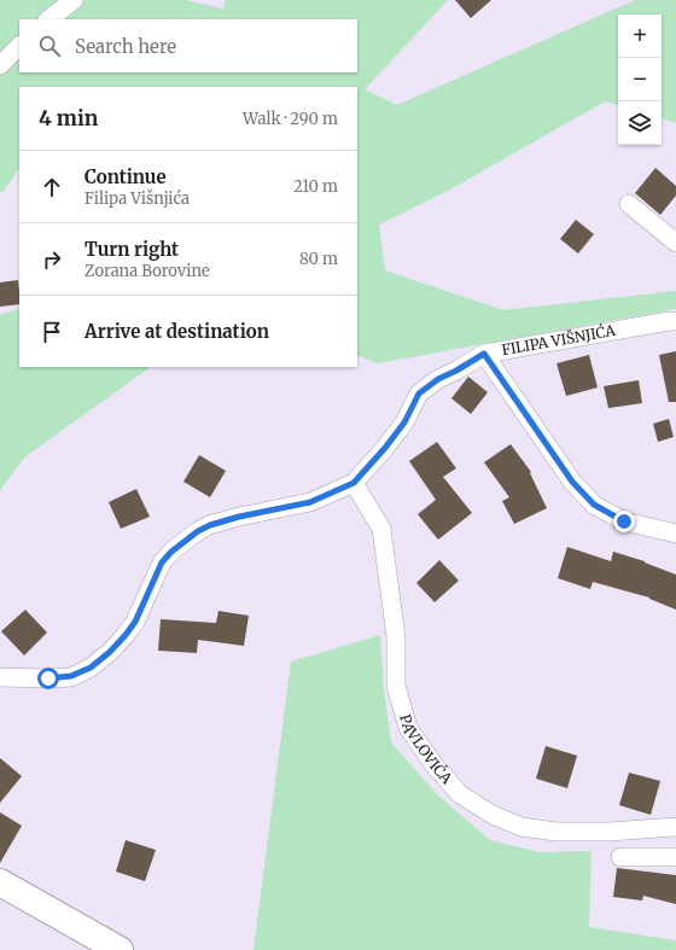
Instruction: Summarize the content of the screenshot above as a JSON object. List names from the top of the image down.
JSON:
{
  "streets": {
    "street": ["FILIPA VIŠNJIĆA", "PAVLOVIĆA"]
  },
  "crossings": [
    ["FILIPA VIŠNJIĆA", "PAVLOVIĆA"]
  ],
  "page": {
    "map_buttons": ["+", "−"],
    "search": "Search here",
    "heading": ["4 min", "Walk · 290 m"],
    "list": [
      ["Continue", "Filipa Višnjića", "210 m"],
      ["Turn right", "Zorana Borovine", "80 m"],
      "Arrive at destination"
    ]
  }
}
